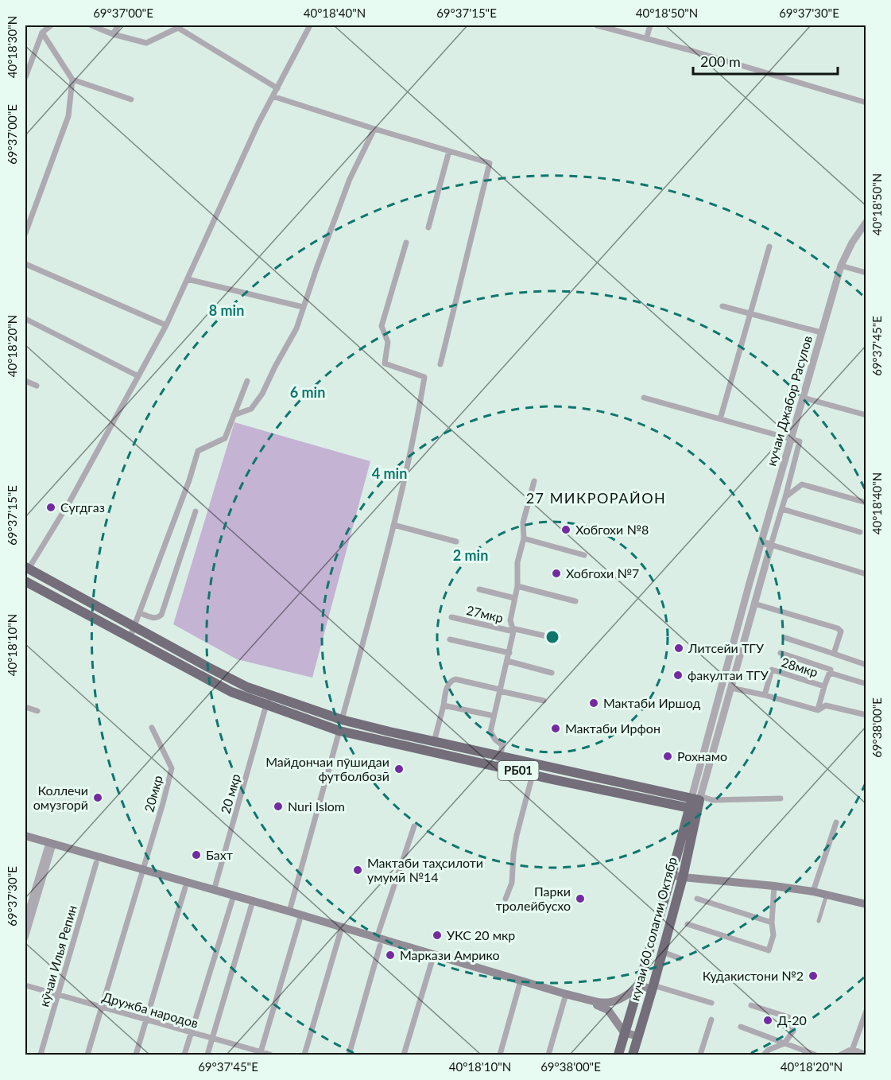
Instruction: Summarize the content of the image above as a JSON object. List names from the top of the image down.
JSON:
{
  "streets": {
    "highway": ["РБ01", "кучаи 60 солагии Октябр"],
    "street": [
      "кучаи Джабор Расулов",
      "27мкр",
      "28мкр",
      "20мкр",
      "20 мкр",
      "кӯчаи Илья Репин",
      "Дружба народов"
    ]
  },
  "crossings": [
    ["кучаи Джабор Расулов", "РБ01"],
    ["кучаи Джабор Расулов", "кучаи 60 солагии Октябр"],
    ["27мкр", "РБ01"],
    ["РБ01", "20 мкр"],
    ["РБ01", "кучаи 60 солагии Октябр"],
    ["20мкр", "Дружба народов"],
    ["кӯчаи Илья Репин", "Дружба народов"]
  ],
  "districts": ["27 МИКРОРАЙОН"],
  "places": [
    "Сугдгаз",
    "Хобгохи №8",
    "Хобгохи №7",
    "Литсейи ТГУ",
    "факултаи ТГУ",
    "Мактаби Иршод",
    "Мактаби Ирфон",
    "Рохнамо",
    "Майдончаи пӯшидаи футболбозӣ",
    "Коллечи омузгорй",
    "Nuri Islom",
    "Бахт",
    "Мактаби таҳсилоти умумӣ №14",
    "Парки тролейбусхо",
    "УКС 20 мкр",
    "Маркази Амрико",
    "Кудакистони №2",
    "Д-20"
  ],
  "scale_bar": "200 m",
  "coordinates": [
    "69°37'00\"E",
    "40°18'40\"N",
    "69°37'15\"E",
    "40°18'50\"N",
    "69°37'30\"E",
    "40°18'30\"N",
    "69°37'45\"E",
    "40°18'20\"N",
    "40°18'10\"N",
    "69°38'00\"E"
  ],
  "rings": [
    "8 min",
    "6 min",
    "4 min",
    "2 min"
  ]
}
